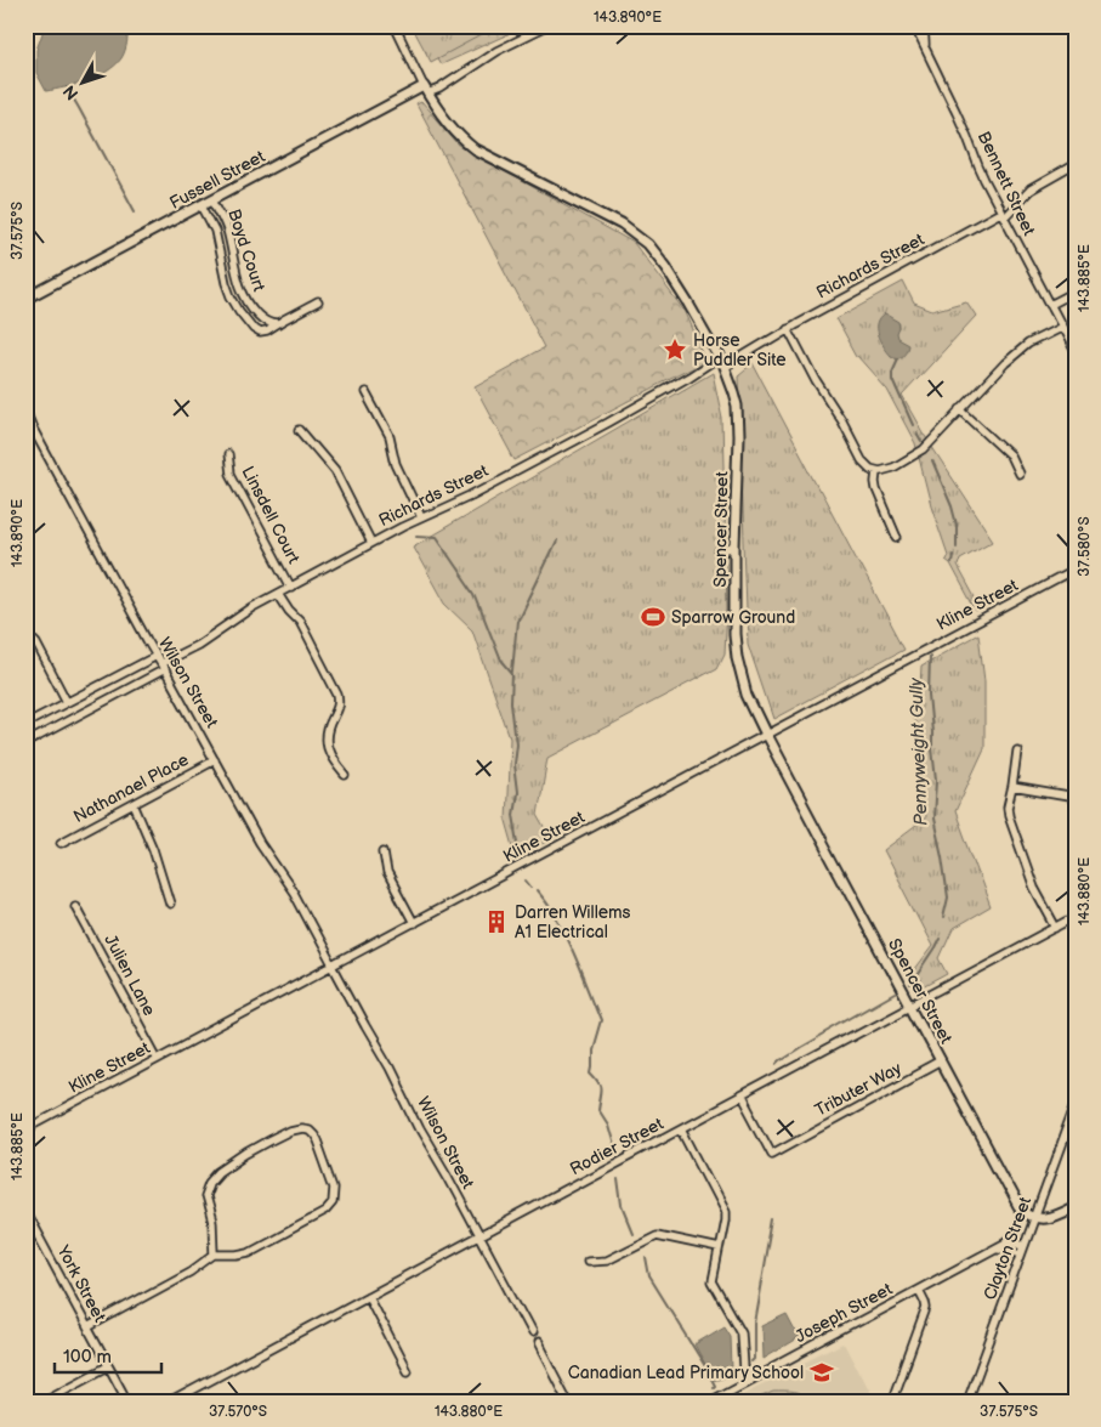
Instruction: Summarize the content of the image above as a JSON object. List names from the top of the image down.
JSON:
{
  "streets": {
    "street": [
      "Fussell Street",
      "Bennett Street",
      "Boyd Court",
      "Richards Street",
      "Linsdell Court",
      "Spencer Street",
      "Kline Street",
      "Wilson Street",
      "Nathanael Place",
      "Julien Lane",
      "Tributer Way",
      "Rodier Street",
      "Clayton Street",
      "York Street",
      "Joseph Street"
    ]
  },
  "crossings": [
    ["Fussell Street", "Boyd Court"],
    ["Fussell Street", "Spencer Street"],
    ["Bennett Street", "Richards Street"],
    ["Richards Street", "Linsdell Court"],
    ["Richards Street", "Spencer Street"],
    ["Richards Street", "Wilson Street"],
    ["Spencer Street", "Kline Street"],
    ["Spencer Street", "Tributer Way"],
    ["Spencer Street", "Rodier Street"],
    ["Spencer Street", "Clayton Street"],
    ["Kline Street", "Wilson Street"],
    ["Kline Street", "Julien Lane"],
    ["Wilson Street", "Nathanael Place"],
    ["Wilson Street", "Rodier Street"],
    ["Tributer Way", "Rodier Street"],
    ["Clayton Street", "Joseph Street"]
  ],
  "water": ["Pennyweight Gully"],
  "places": {
    "place": ["Horse Puddler Site"],
    "sports": ["Sparrow Ground"],
    "building": ["Darren Willems A1 Electrical"],
    "school or university": ["Canadian Lead Primary School"]
  },
  "scale_bar": "100 m",
  "north": "bottom left",
  "coordinates": [
    "143.890°E",
    "37.575°S",
    "143.885°E",
    "37.580°S",
    "143.880°E",
    "37.570°S"
  ]
}
